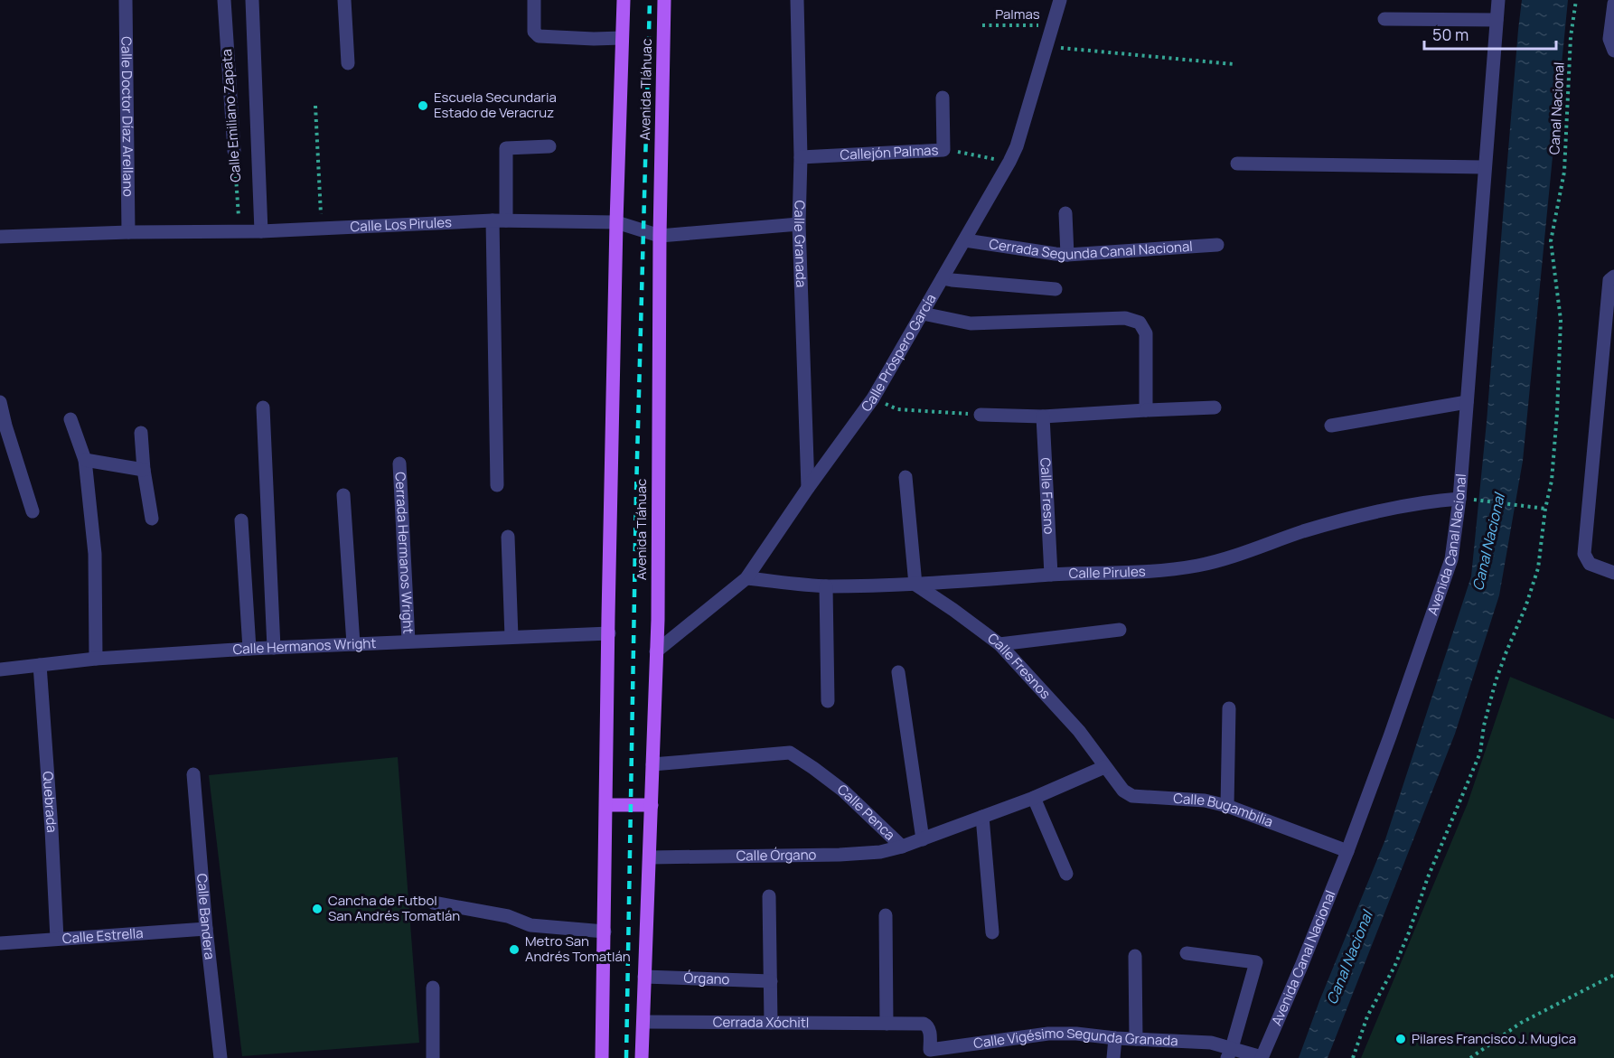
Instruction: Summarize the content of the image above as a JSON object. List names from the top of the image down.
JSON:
{
  "streets": {
    "main road": ["Avenida Tláhuac"],
    "street": [
      "Calle Doctor Díaz Arellano",
      "Calle Emiliano Zapata",
      "Callejón Palmas",
      "Calle Los Pirules",
      "Calle Granada",
      "Cerrada Segunda Canal Nacional",
      "Calle Próspero García",
      "Calle Fresno",
      "Avenida Canal Nacional",
      "Cerrada Hermanos Wright",
      "Calle Pirules",
      "Calle Hermanos Wright",
      "Calle Fresnos",
      "Quebrada",
      "Calle Bugambilia",
      "Calle Penca",
      "Calle Órgano",
      "Calle Bandera",
      "Calle Estrella",
      "Órgano",
      "Cerrada Xóchitl",
      "Calle Vigésimo Segunda Granada"
    ],
    "path": ["Palmas", "Canal Nacional"]
  },
  "crossings": [
    ["Palmas", "Calle Próspero García"],
    ["Avenida Tláhuac", "Calle Los Pirules"],
    ["Avenida Tláhuac", "Calle Próspero García"],
    ["Avenida Tláhuac", "Calle Hermanos Wright"],
    ["Avenida Tláhuac", "Calle Penca"],
    ["Avenida Tláhuac", "Calle Órgano"],
    ["Avenida Tláhuac", "Órgano"],
    ["Avenida Tláhuac", "Cerrada Xóchitl"],
    ["Calle Doctor Díaz Arellano", "Calle Los Pirules"],
    ["Calle Emiliano Zapata", "Calle Los Pirules"],
    ["Callejón Palmas", "Calle Granada"],
    ["Callejón Palmas", "Calle Próspero García"],
    ["Calle Los Pirules", "Calle Granada"],
    ["Calle Granada", "Calle Próspero García"],
    ["Cerrada Segunda Canal Nacional", "Calle Próspero García"],
    ["Calle Próspero García", "Calle Pirules"],
    ["Calle Fresno", "Calle Pirules"],
    ["Avenida Canal Nacional", "Calle Pirules"],
    ["Avenida Canal Nacional", "Calle Bugambilia"],
    ["Avenida Canal Nacional", "Calle Vigésimo Segunda Granada"],
    ["Cerrada Hermanos Wright", "Calle Hermanos Wright"],
    ["Calle Pirules", "Calle Fresnos"],
    ["Calle Hermanos Wright", "Quebrada"],
    ["Calle Fresnos", "Calle Bugambilia"],
    ["Calle Fresnos", "Calle Penca"],
    ["Quebrada", "Calle Estrella"],
    ["Calle Bugambilia", "Calle Penca"],
    ["Calle Penca", "Calle Órgano"],
    ["Calle Bandera", "Calle Estrella"],
    ["Cerrada Xóchitl", "Calle Vigésimo Segunda Granada"]
  ],
  "water": ["Canal Nacional"],
  "places": [
    "Escuela Secundaria Estado de Veracruz",
    "Cancha de Futbol San Andrés Tomatlán",
    "Metro San Andrés Tomatlán",
    "Pilares Francisco J. Mugica"
  ],
  "scale_bar": "50 m"
}
